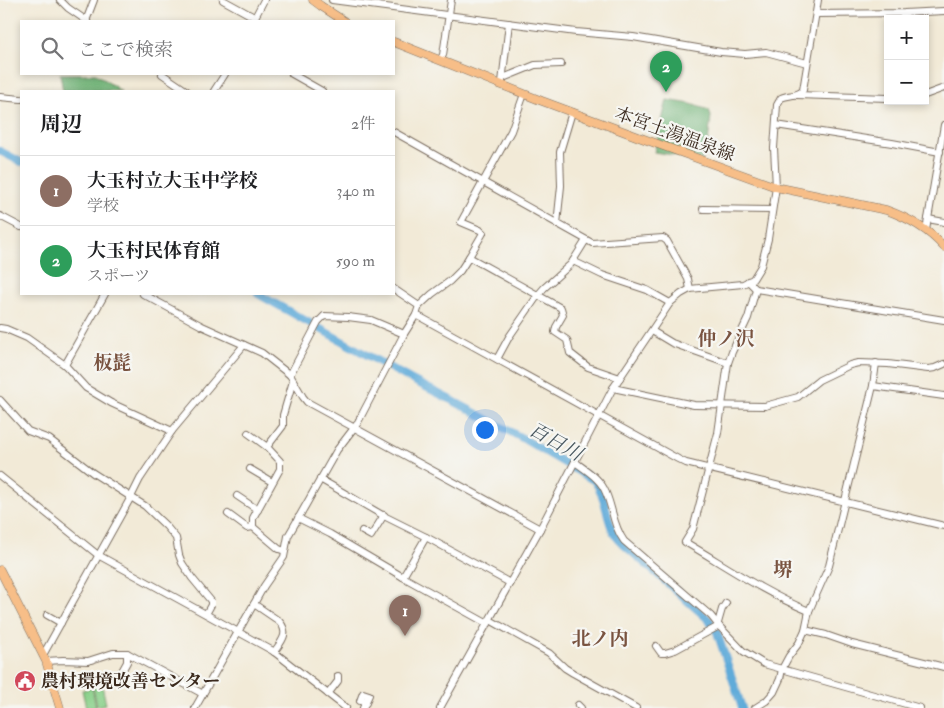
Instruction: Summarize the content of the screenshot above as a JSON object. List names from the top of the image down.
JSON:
{
  "streets": {
    "main road": ["本宮土湯温泉線"]
  },
  "districts": [
    "仲ノ沢",
    "板髭",
    "堺",
    "北ノ内"
  ],
  "water": ["百日川"],
  "places": {
    "public building": ["農村環境改善センター"]
  },
  "page": {
    "map_buttons": ["+", "−"],
    "search": "ここで検索",
    "pins": ["2", "1"],
    "heading": ["周辺", "2件"],
    "list": [
      {
        "mark": "1",
        "name": "大玉村立大玉中学校",
        "note": "学校",
        "value": "340 m"
      },
      {
        "mark": "2",
        "name": "大玉村民体育館",
        "note": "スポーツ",
        "value": "590 m"
      }
    ]
  }
}
